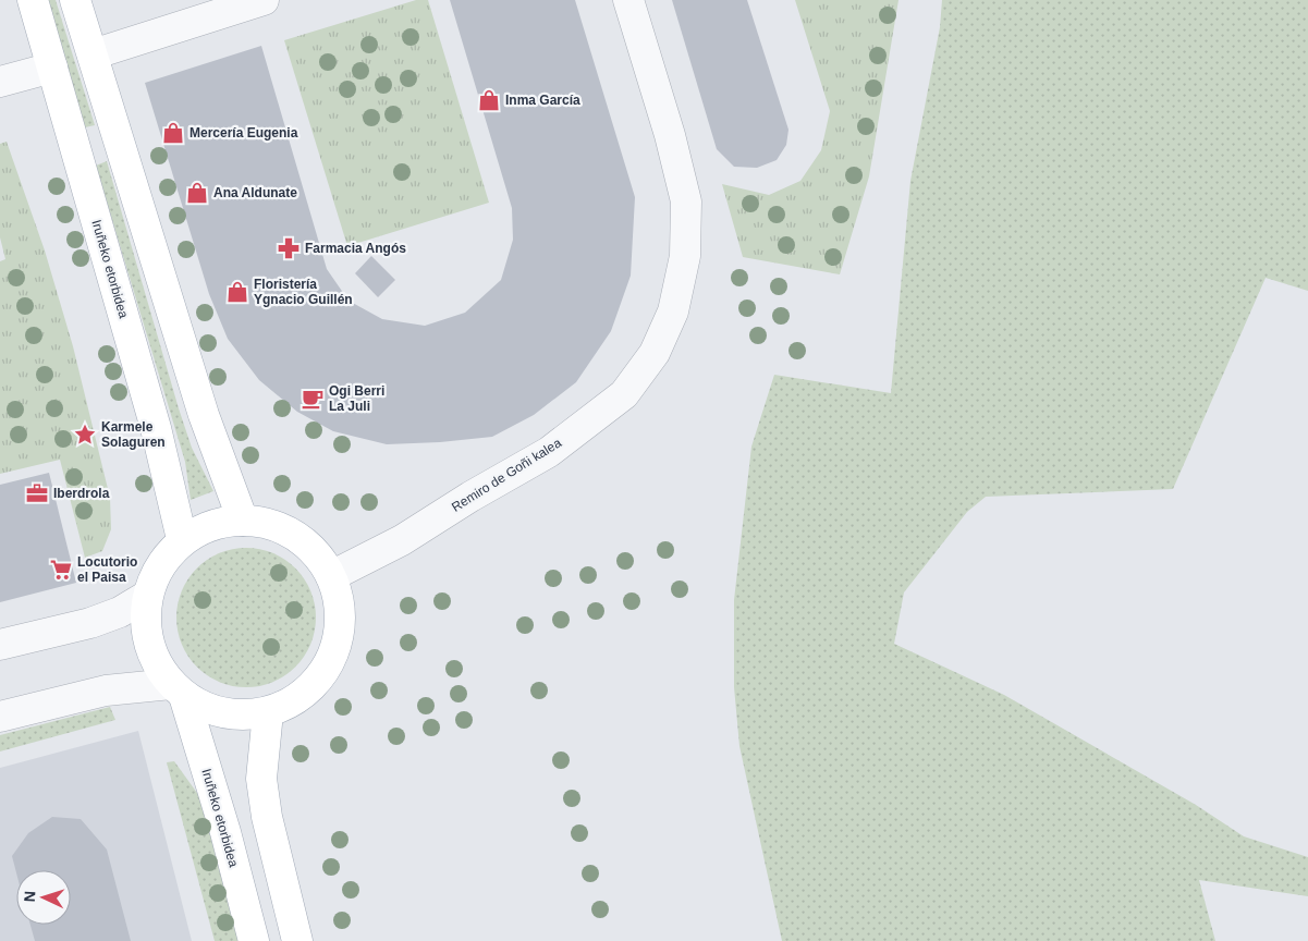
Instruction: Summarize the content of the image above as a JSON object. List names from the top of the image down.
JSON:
{
  "streets": {
    "main road": ["Iruñeko etorbidea"],
    "street": ["Remiro de Goñi kalea"]
  },
  "places": {
    "shop": [
      "Inma García",
      "Mercería Eugenia",
      "Ana Aldunate",
      "Floristería Ygnacio Guillén"
    ],
    "pharmacy": ["Farmacia Angós"],
    "cafe": ["Ogi Berri La Juli"],
    "place": ["Karmele Solaguren"],
    "office": ["Iberdrola"],
    "supermarket": ["Locutorio el Paisa"]
  },
  "north": "left"
}
